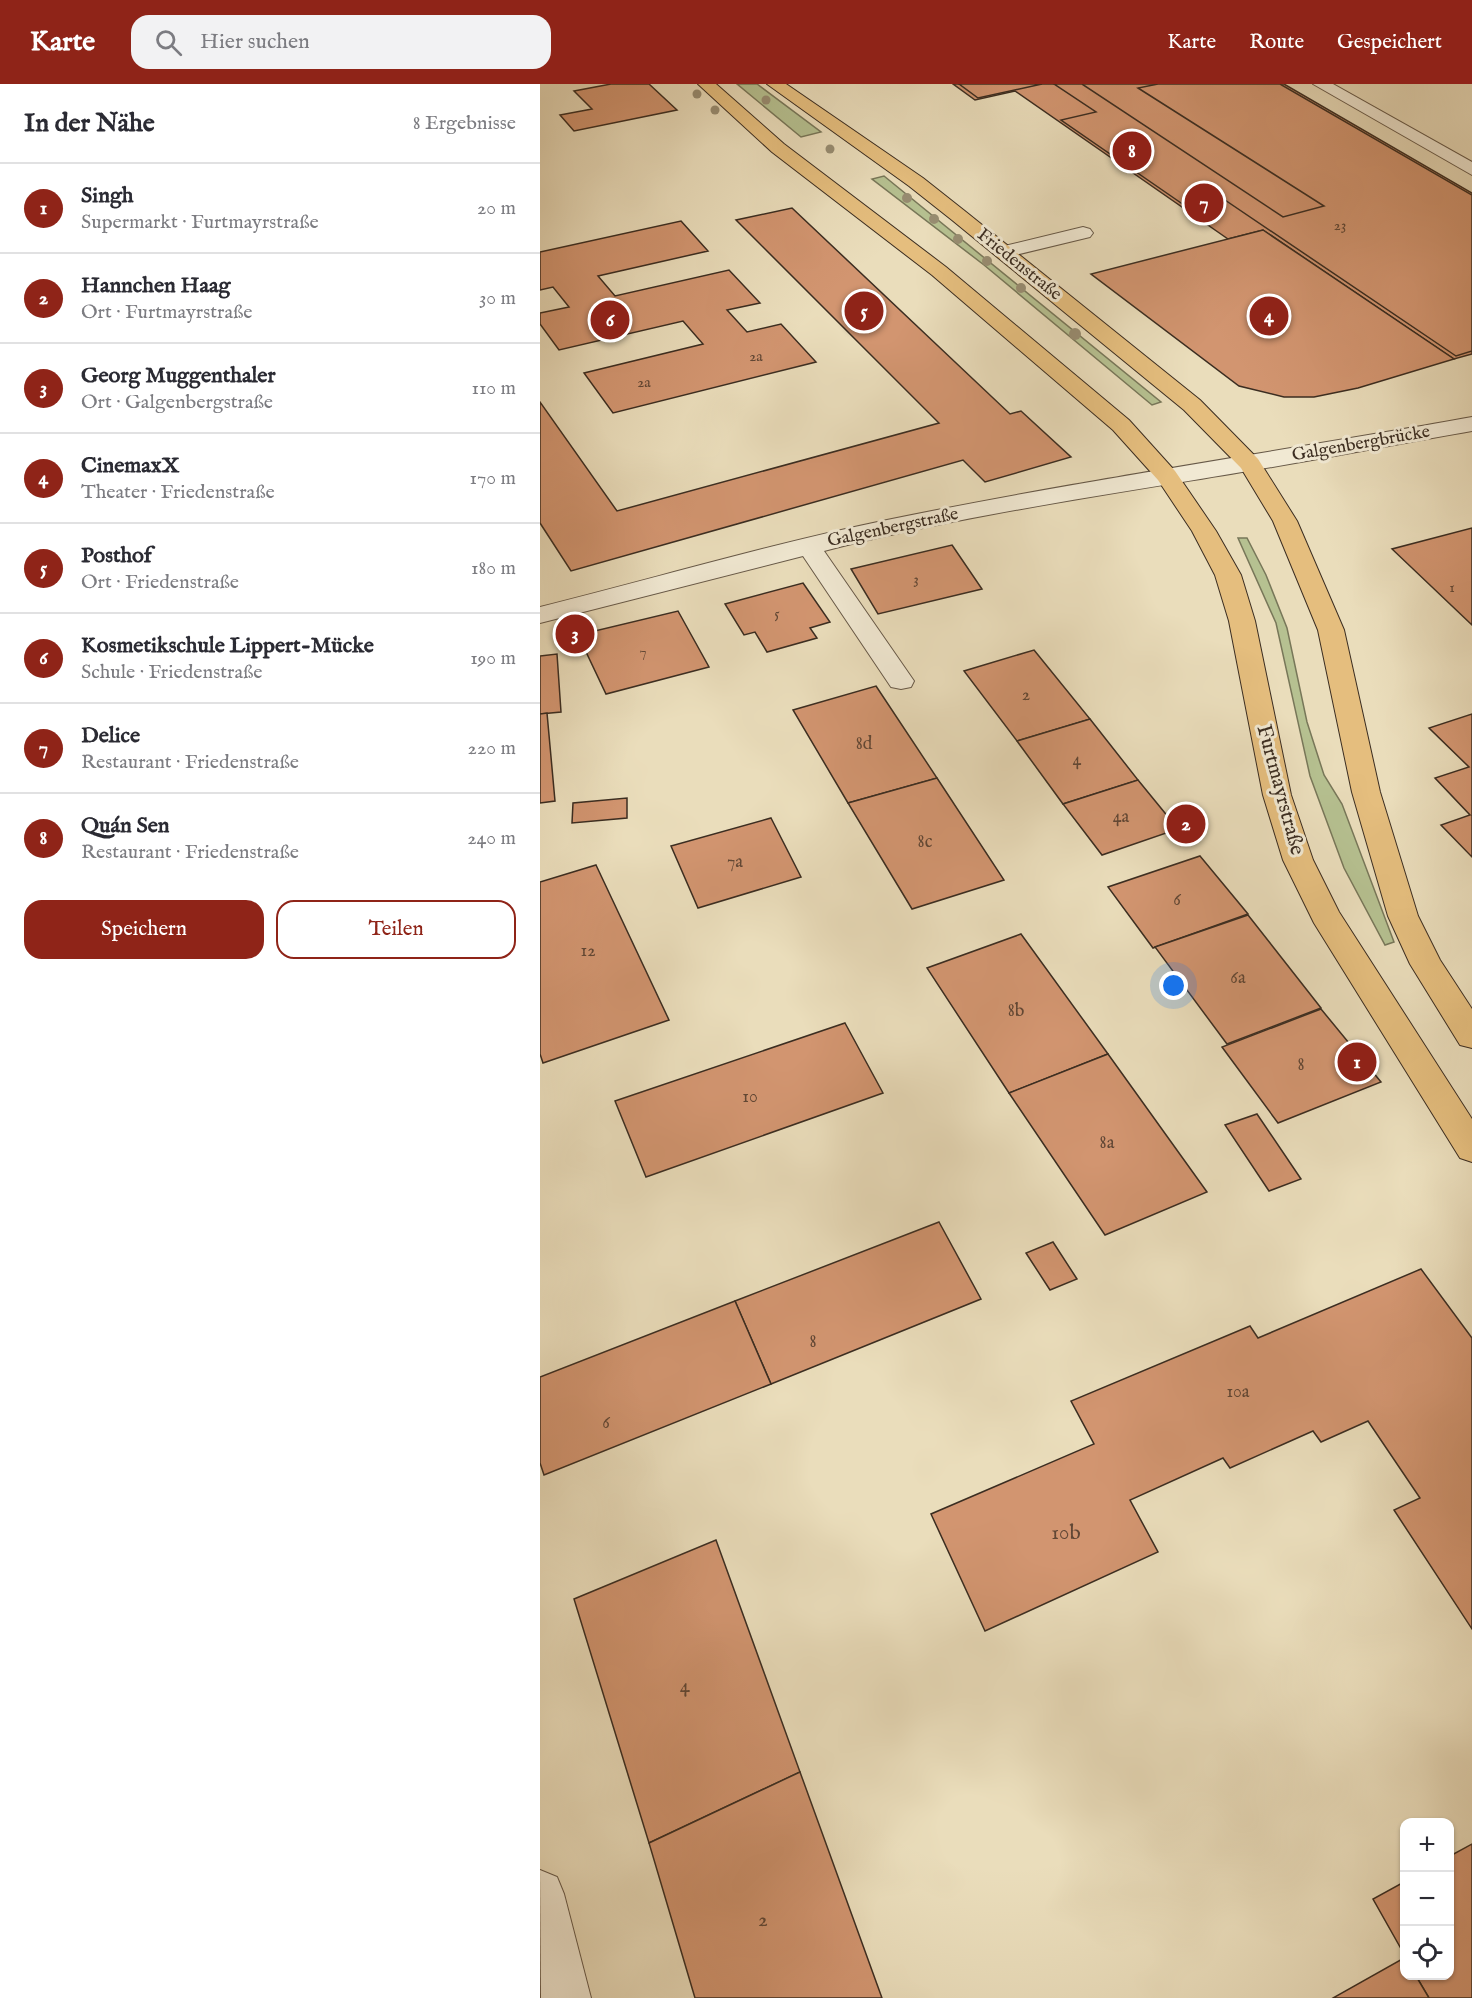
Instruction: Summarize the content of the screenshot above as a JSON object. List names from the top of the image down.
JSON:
{
  "streets": {
    "main road": ["Friedenstraße", "Furtmayrstraße"],
    "street": ["Galgenbergbrücke", "Galgenbergstraße"]
  },
  "crossings": [
    ["Friedenstraße", "Galgenbergbrücke"],
    ["Friedenstraße", "Galgenbergstraße"],
    ["Galgenbergbrücke", "Galgenbergstraße"],
    ["Galgenbergstraße", "Furtmayrstraße"]
  ],
  "house_numbers": [
    "23",
    "2a",
    "2a",
    "3",
    "1",
    "5",
    "7",
    "2",
    "8d",
    "4",
    "4a",
    "8c",
    "7a",
    "6",
    "12",
    "6a",
    "8b",
    "8",
    "10",
    "8a",
    "8",
    "10a",
    "6",
    "10b",
    "4",
    "2"
  ],
  "page": {
    "header": "Karte",
    "search": "Hier suchen",
    "nav": ["Karte", "Route", "Gespeichert"],
    "heading": ["In der Nähe", "8 Ergebnisse"],
    "pins": [
      "8",
      "7",
      "5",
      "4",
      "6",
      "3",
      "2",
      "1"
    ],
    "list": [
      {
        "mark": "1",
        "name": "Singh",
        "note": "Supermarkt · Furtmayrstraße",
        "value": "20 m"
      },
      {
        "mark": "2",
        "name": "Hannchen Haag",
        "note": "Ort · Furtmayrstraße",
        "value": "30 m"
      },
      {
        "mark": "3",
        "name": "Georg Muggenthaler",
        "note": "Ort · Galgenbergstraße",
        "value": "110 m"
      },
      {
        "mark": "4",
        "name": "CinemaxX",
        "note": "Theater · Friedenstraße",
        "value": "170 m"
      },
      {
        "mark": "5",
        "name": "Posthof",
        "note": "Ort · Friedenstraße",
        "value": "180 m"
      },
      {
        "mark": "6",
        "name": "Kosmetikschule Lippert-Mücke",
        "note": "Schule · Friedenstraße",
        "value": "190 m"
      },
      {
        "mark": "7",
        "name": "Delice",
        "note": "Restaurant · Friedenstraße",
        "value": "220 m"
      },
      {
        "mark": "8",
        "name": "Quán Sen",
        "note": "Restaurant · Friedenstraße",
        "value": "240 m"
      }
    ],
    "buttons": ["Speichern", "Teilen"],
    "map_buttons": ["+", "−"]
  }
}
